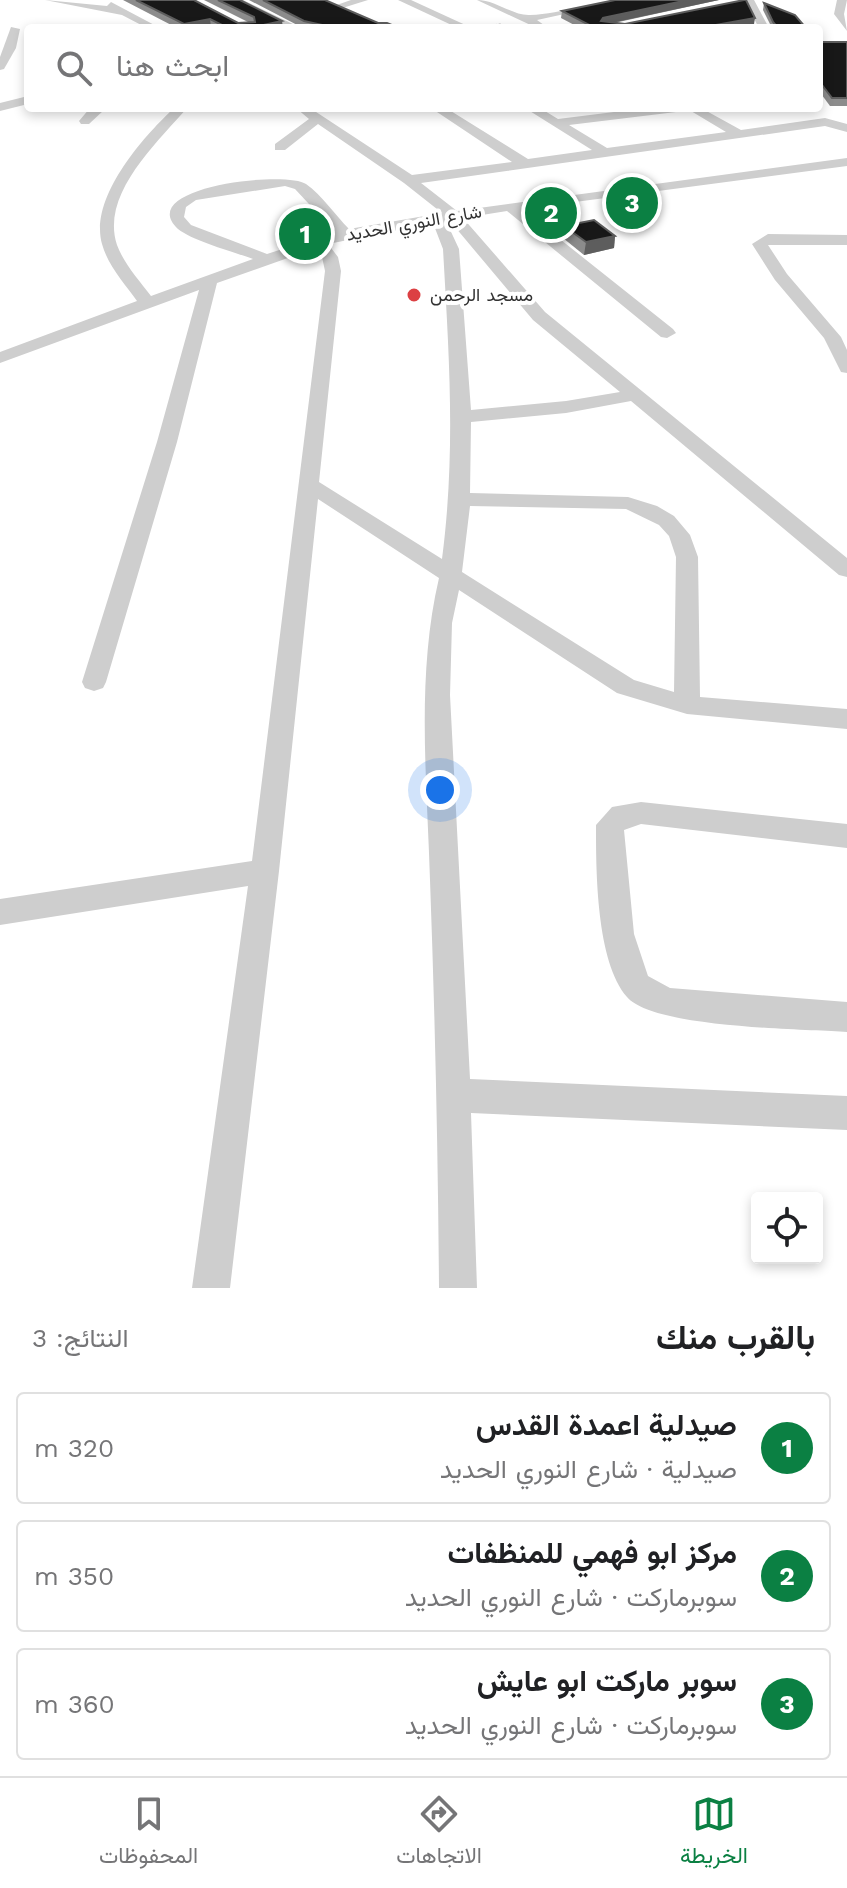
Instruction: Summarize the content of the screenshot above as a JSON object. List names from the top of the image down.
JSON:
{
  "streets": {
    "street": ["شارع النوري الحديد"]
  },
  "places": ["مسجد الرحمن"],
  "page": {
    "search": "ابحث هنا",
    "pins": ["3", "2", "1"],
    "heading": ["بالقرب منك", "النتائج: 3"],
    "list": [
      {
        "mark": "1",
        "name": "صيدلية اعمدة القدس",
        "note": "صيدلية · شارع النوري الحديد",
        "value": "320 m"
      },
      {
        "mark": "2",
        "name": "مركز ابو فهمي للمنظفات",
        "note": "سوبرماركت · شارع النوري الحديد",
        "value": "350 m"
      },
      {
        "mark": "3",
        "name": "سوبر ماركت ابو عايش",
        "note": "سوبرماركت · شارع النوري الحديد",
        "value": "360 m"
      }
    ],
    "nav": ["الخريطة", "الاتجاهات", "المحفوظات"]
  }
}
